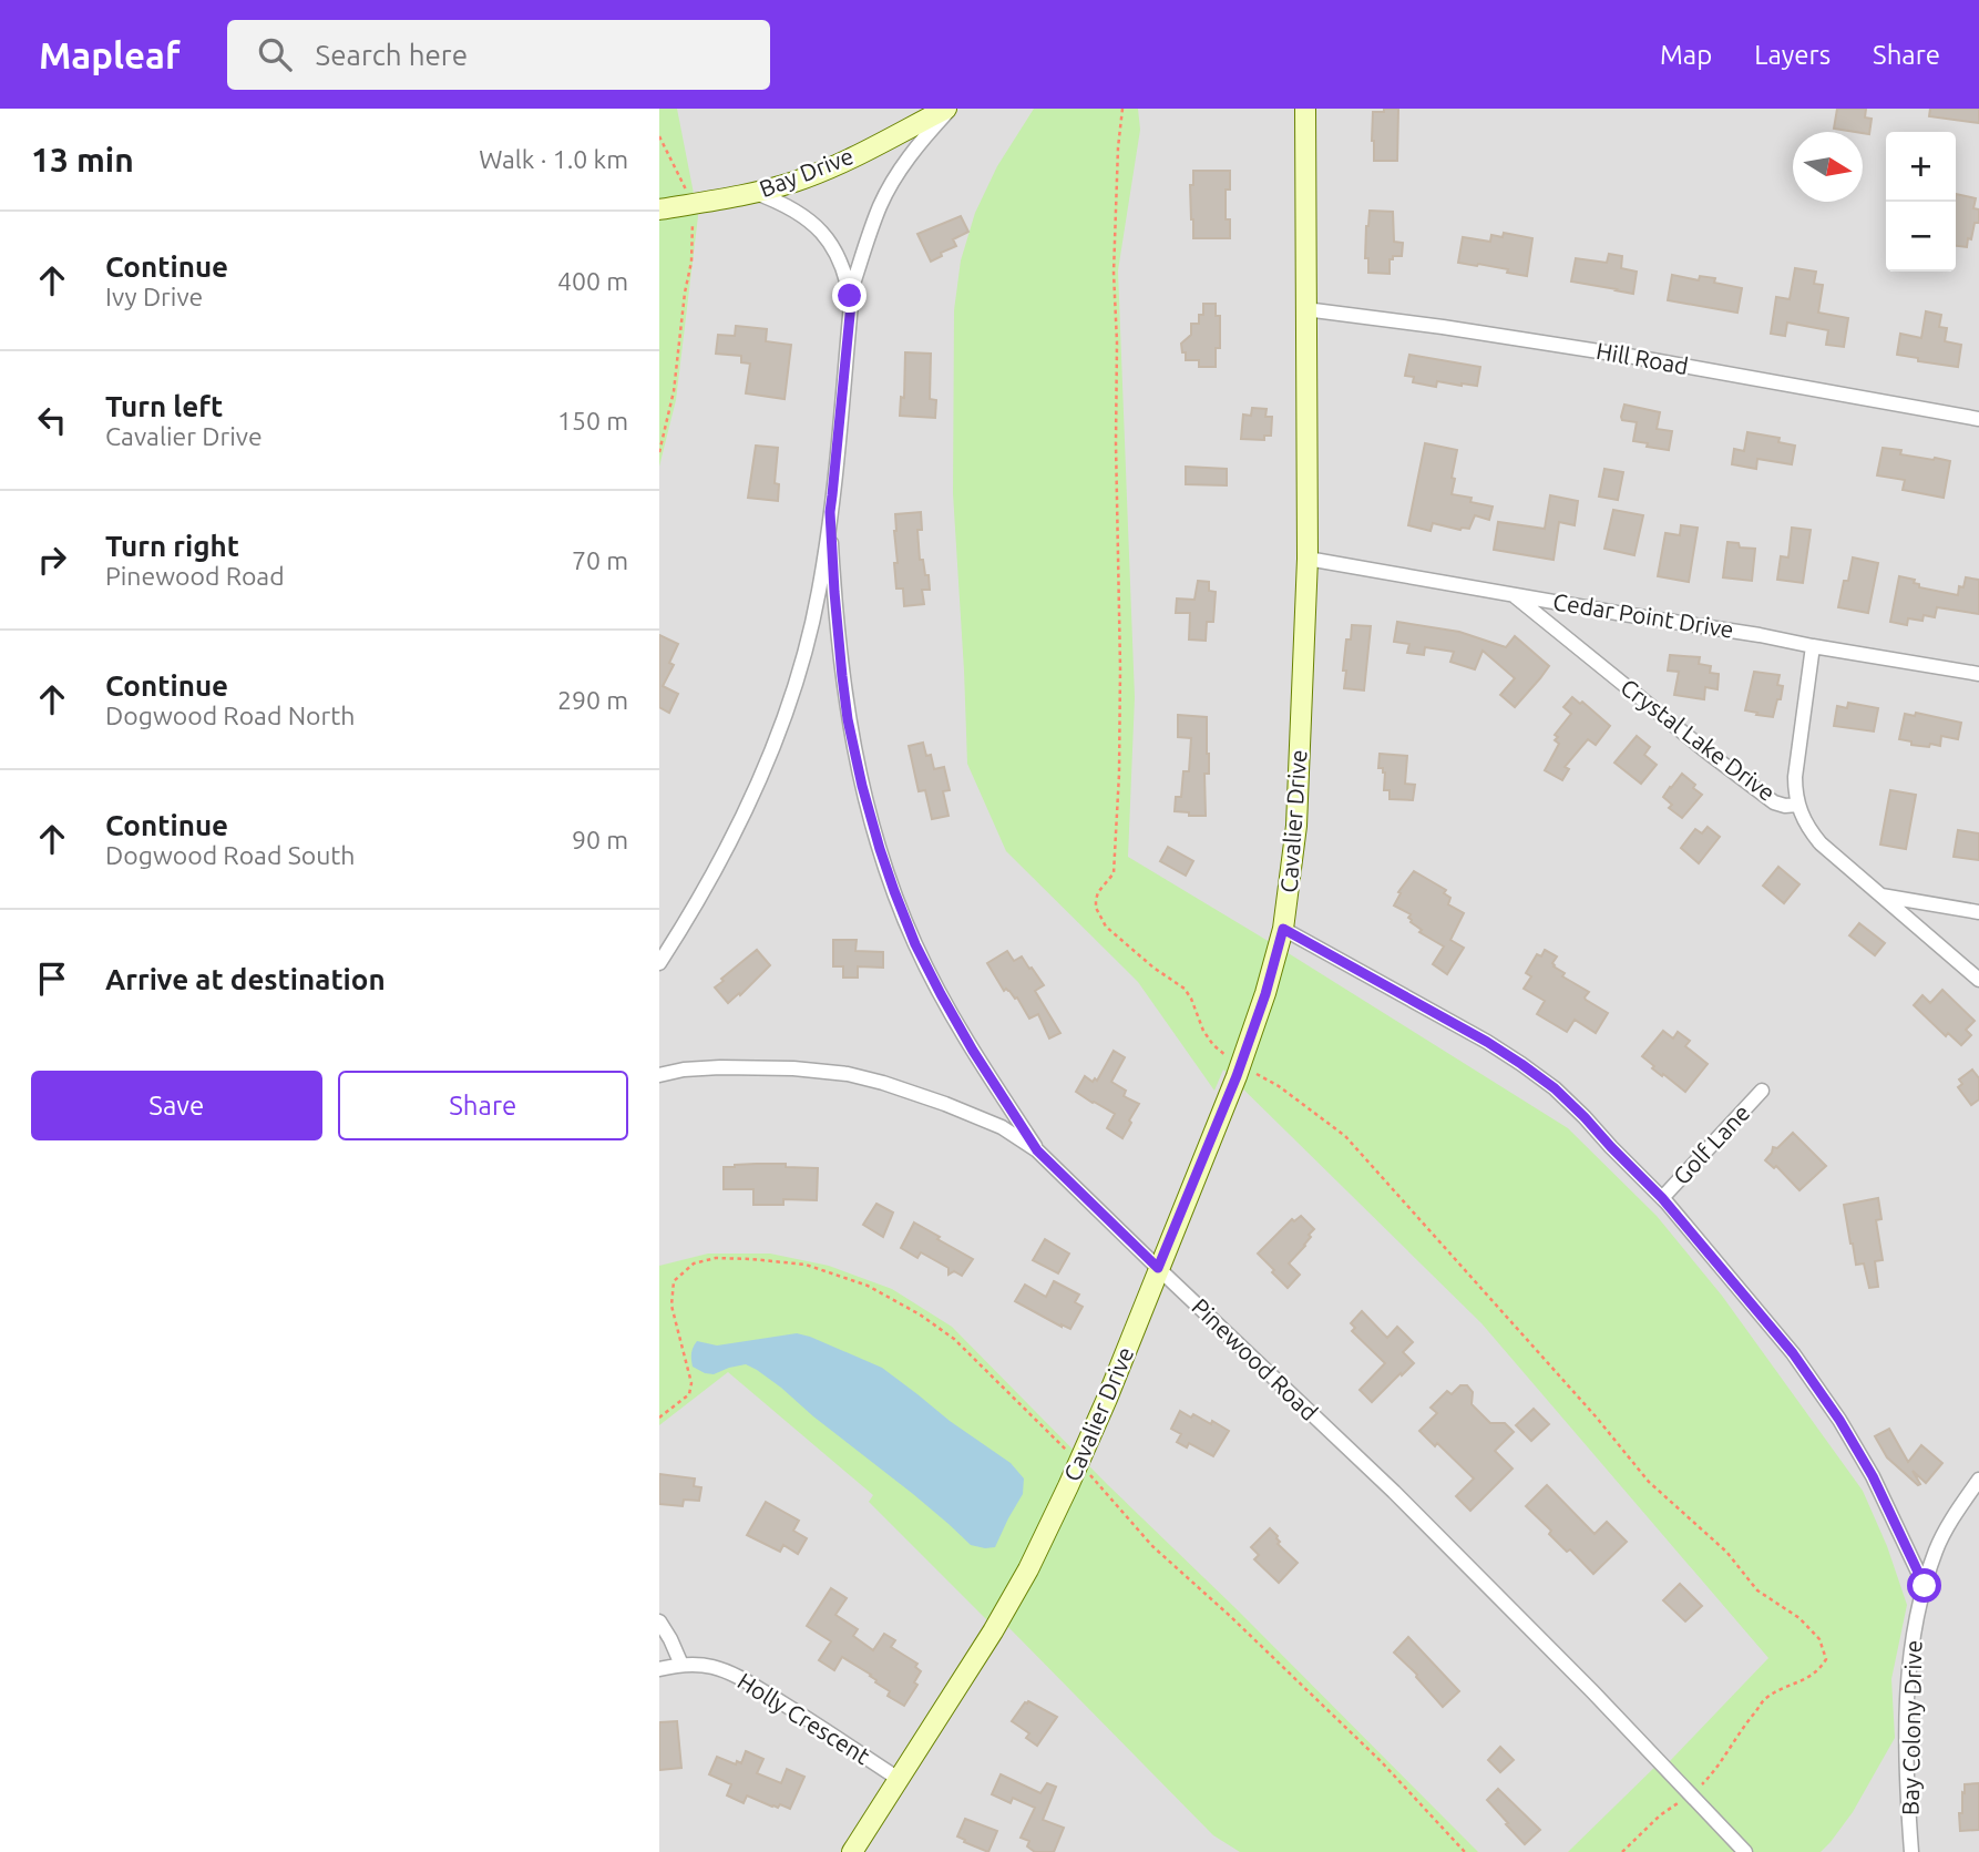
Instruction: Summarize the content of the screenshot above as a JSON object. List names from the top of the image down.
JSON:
{
  "streets": {
    "street": [
      "Bay Drive",
      "Hill Road",
      "Cedar Point Drive",
      "Crystal Lake Drive",
      "Cavalier Drive",
      "Golf Lane",
      "Pinewood Road",
      "Holly Crescent",
      "Bay Colony Drive"
    ]
  },
  "crossings": [
    ["Hill Road", "Cavalier Drive"],
    ["Cedar Point Drive", "Crystal Lake Drive"],
    ["Cedar Point Drive", "Cavalier Drive"],
    ["Cavalier Drive", "Pinewood Road"],
    ["Cavalier Drive", "Holly Crescent"]
  ],
  "north": "right",
  "page": {
    "header": "Mapleaf",
    "search": "Search here",
    "nav": ["Map", "Layers", "Share"],
    "heading": ["13 min", "Walk · 1.0 km"],
    "map_buttons": ["+", "−"],
    "list": [
      ["Continue", "Ivy Drive", "400 m"],
      ["Turn left", "Cavalier Drive", "150 m"],
      ["Turn right", "Pinewood Road", "70 m"],
      ["Continue", "Dogwood Road North", "290 m"],
      ["Continue", "Dogwood Road South", "90 m"],
      "Arrive at destination"
    ],
    "buttons": ["Save", "Share"]
  }
}
